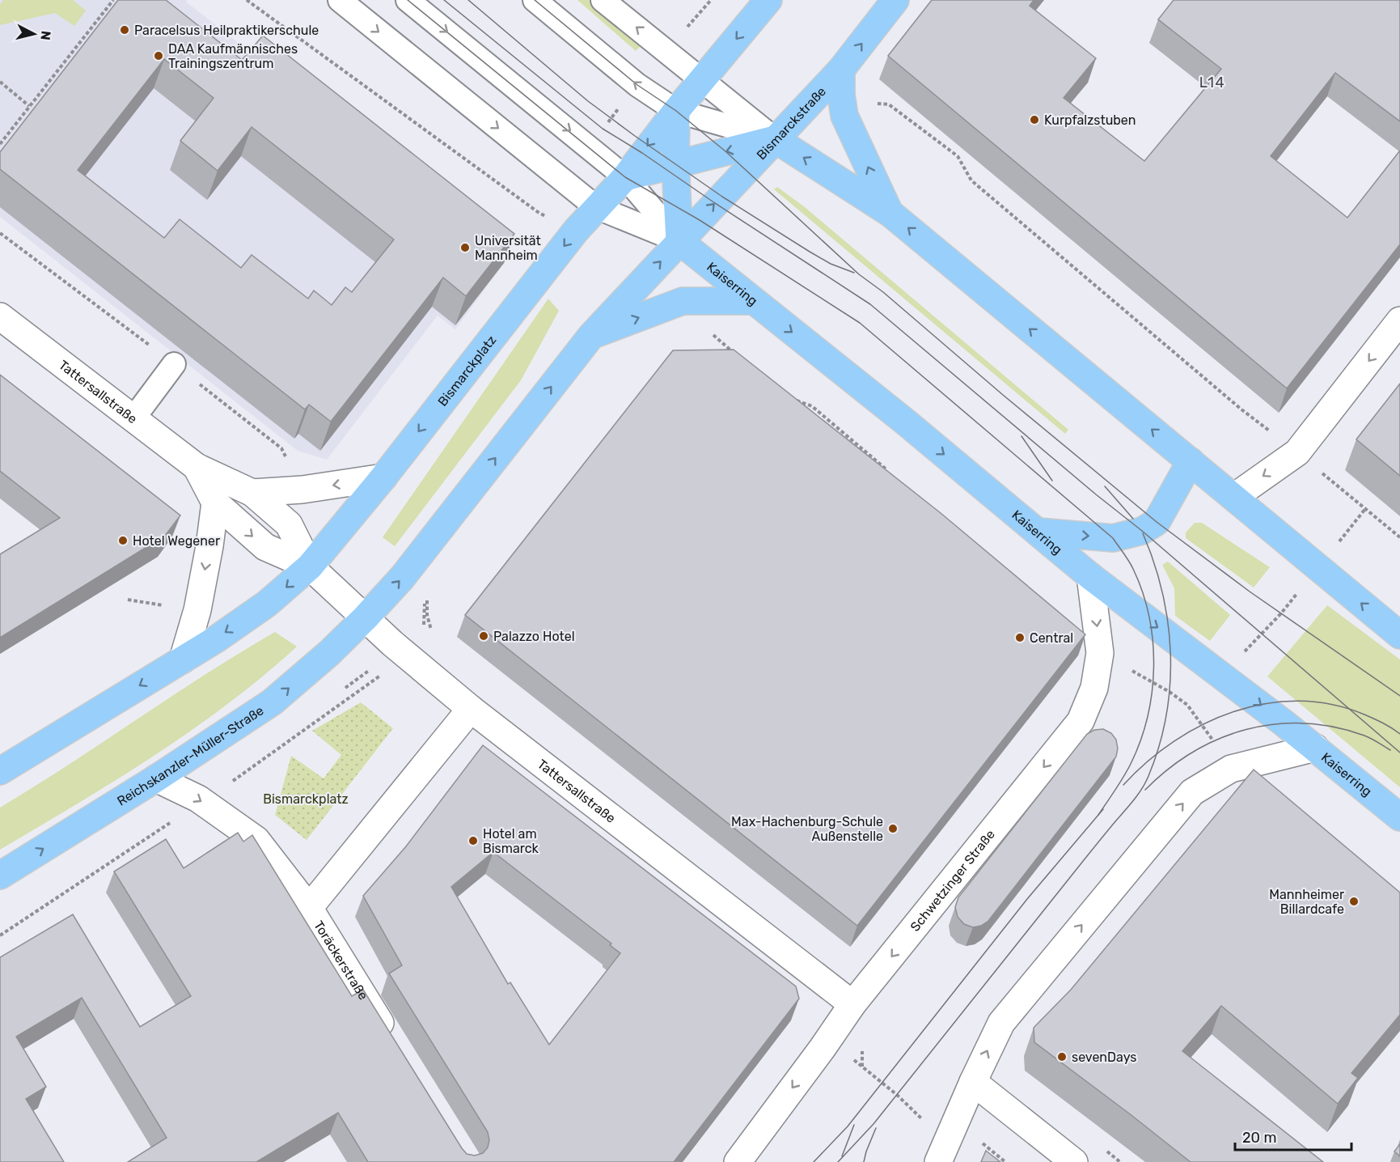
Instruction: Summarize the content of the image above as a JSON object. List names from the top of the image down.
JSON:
{
  "streets": {
    "main road": [
      "Bismarckstraße",
      "Kaiserring",
      "Bismarckplatz",
      "Reichskanzler-Müller-Straße"
    ],
    "street": ["Tattersallstraße", "Schwetzinger Straße", "Toräckerstraße"]
  },
  "crossings": [
    ["Bismarckstraße", "Kaiserring"],
    ["Kaiserring", "Schwetzinger Straße"],
    ["Bismarckplatz", "Tattersallstraße"],
    ["Tattersallstraße", "Reichskanzler-Müller-Straße"],
    ["Tattersallstraße", "Schwetzinger Straße"]
  ],
  "districts": ["L14"],
  "parks": ["Bismarckplatz"],
  "places": [
    "Paracelsus Heilpraktikerschule",
    "DAA Kaufmännisches Trainingszentrum",
    "Kurpfalzstuben",
    "Universität Mannheim",
    "Hotel Wegener",
    "Palazzo Hotel",
    "Central",
    "Max-Hachenburg-Schule Außenstelle",
    "Hotel am Bismarck",
    "Mannheimer Billardcafe",
    "sevenDays"
  ],
  "scale_bar": "20 m",
  "north": "right"
}
